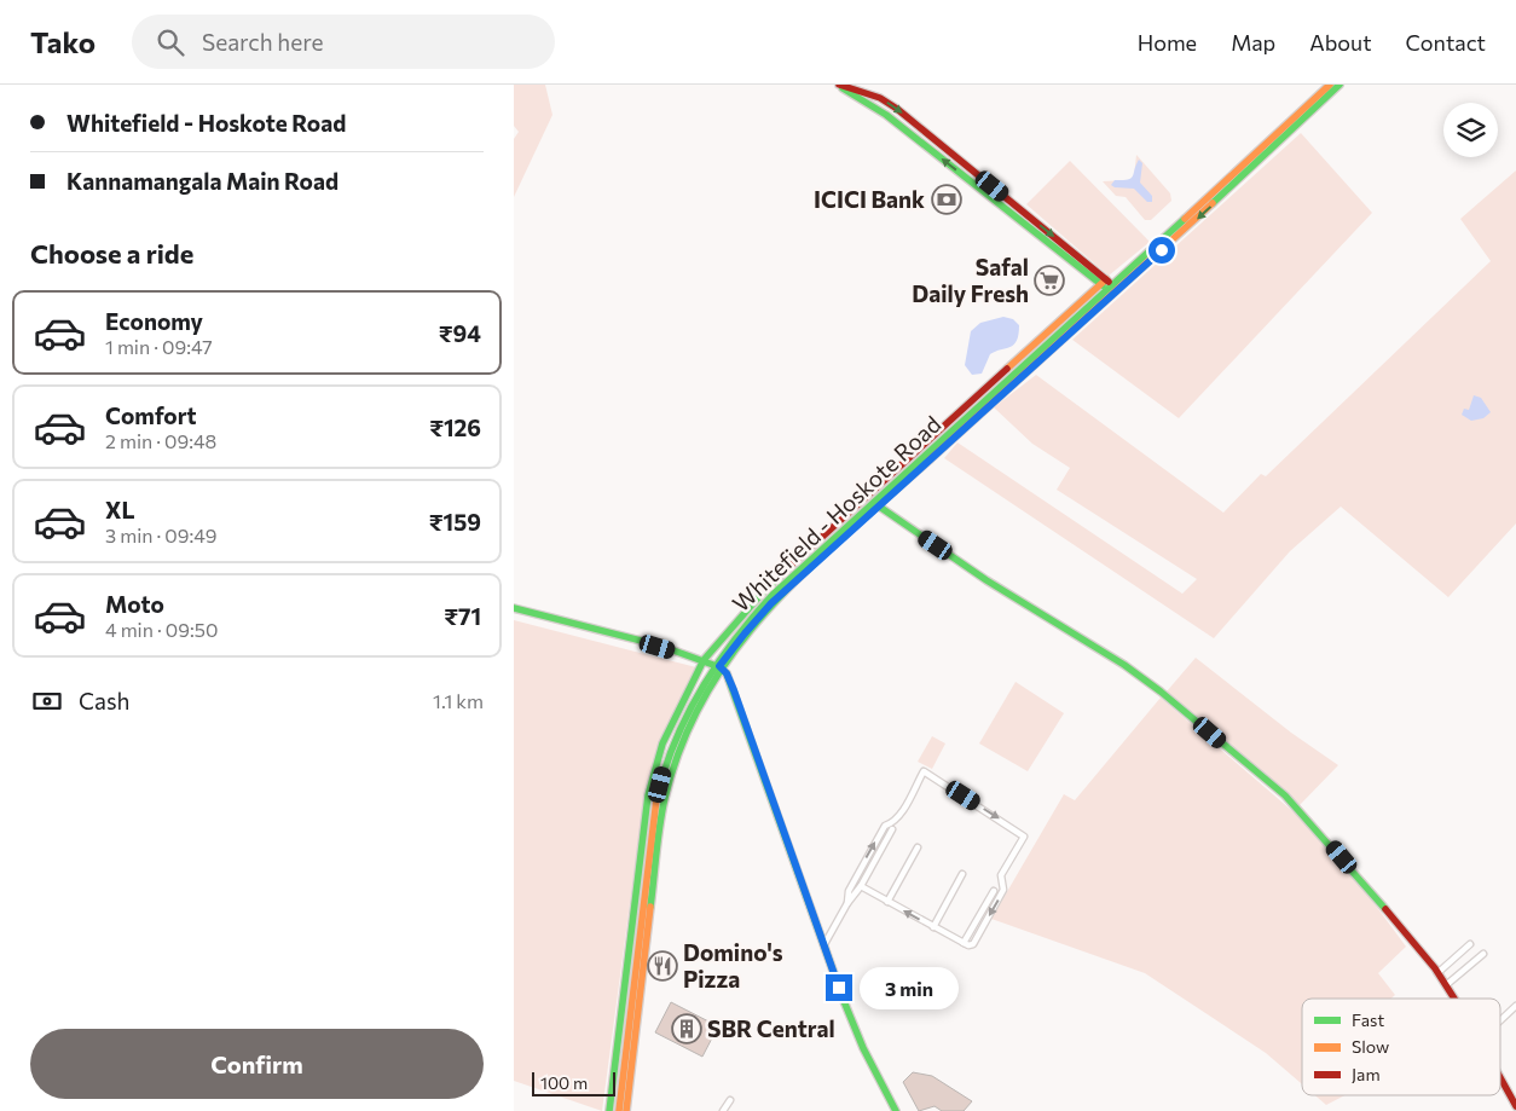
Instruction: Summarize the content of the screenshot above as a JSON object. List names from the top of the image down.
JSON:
{
  "streets": {
    "street": ["Whitefield - Hoskote Road"]
  },
  "places": {
    "bank": ["ICICI Bank"],
    "supermarket": ["Safal Daily Fresh"],
    "restaurant": ["Domino's Pizza"],
    "building": ["SBR Central"]
  },
  "legend": ["Fast", "Slow", "Jam"],
  "scale_bar": "100 m",
  "page": {
    "header": "Tako",
    "search": "Search here",
    "nav": [
      "Home",
      "Map",
      "About",
      "Contact"
    ],
    "banner": ["Whitefield - Hoskote Road", "Kannamangala Main Road"],
    "heading": "Choose a ride",
    "list": [
      {
        "name": "Economy",
        "note": "1 min · 09:47",
        "value": "₹94"
      },
      {
        "name": "Comfort",
        "note": "2 min · 09:48",
        "value": "₹126"
      },
      {
        "name": "XL",
        "note": "3 min · 09:49",
        "value": "₹159"
      },
      {
        "name": "Moto",
        "note": "4 min · 09:50",
        "value": "₹71"
      }
    ],
    "pay": ["Cash", "1.1 km"],
    "bubble": "3 min",
    "buttons": "Confirm",
    "scale": "100 m"
  }
}
